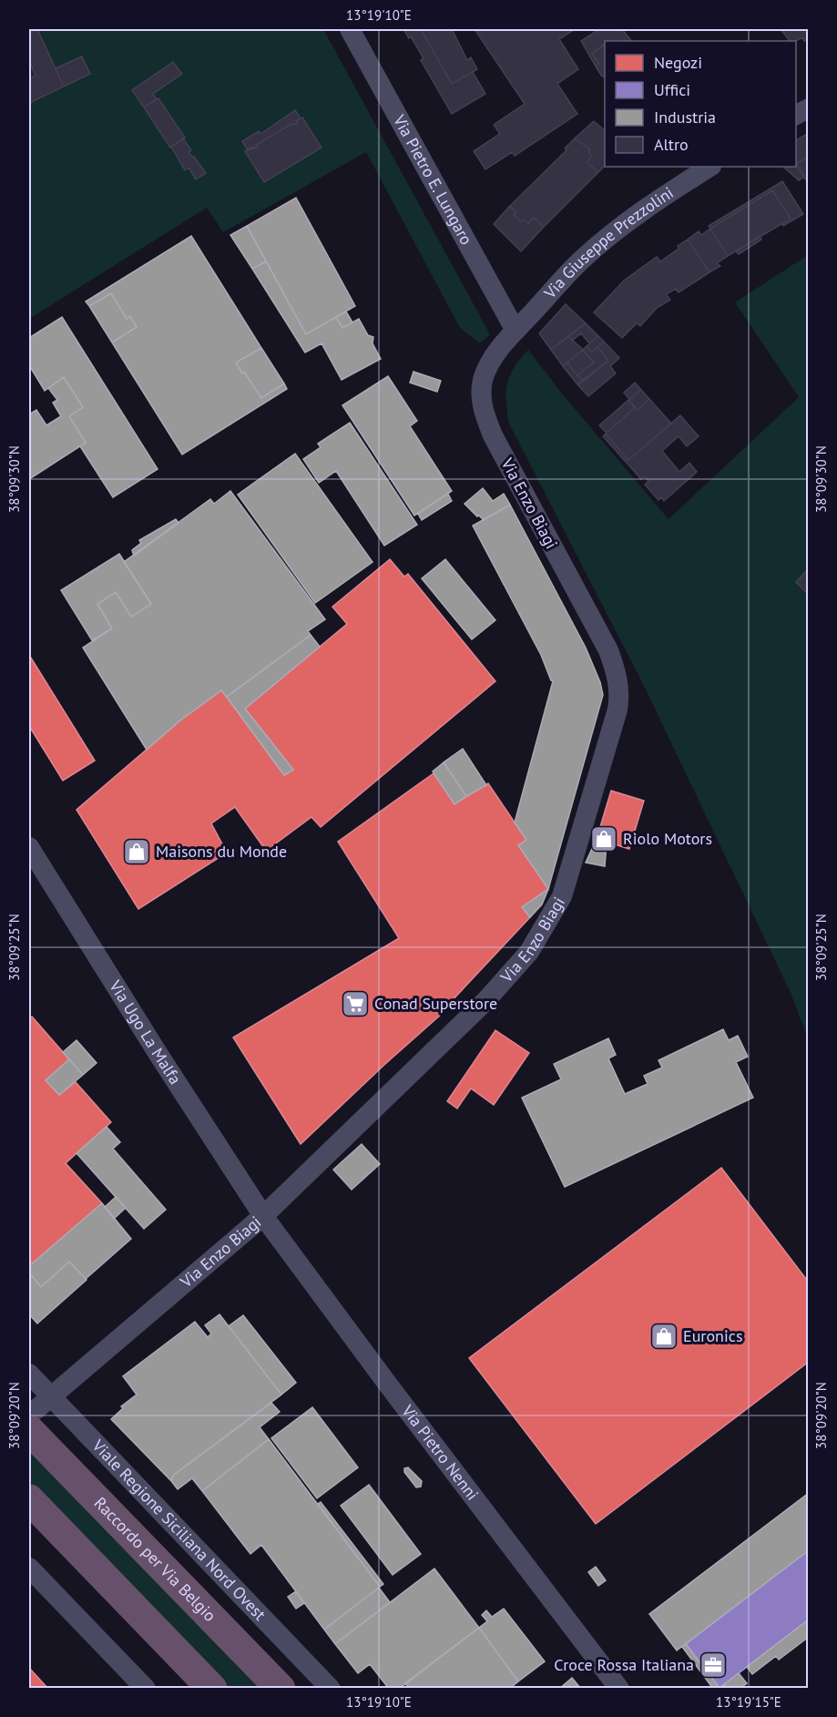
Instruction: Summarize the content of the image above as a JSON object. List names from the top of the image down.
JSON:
{
  "streets": {
    "highway": ["Raccordo per Via Belgio"],
    "street": [
      "Via Pietro E. Lungaro",
      "Via Giuseppe Prezzolini",
      "Via Enzo Biagi",
      "Via Ugo La Malfa",
      "Via Pietro Nenni",
      "Viale Regione Siciliana Nord Ovest"
    ]
  },
  "crossings": [
    ["Via Pietro E. Lungaro", "Via Giuseppe Prezzolini"],
    ["Via Giuseppe Prezzolini", "Via Enzo Biagi"],
    ["Via Enzo Biagi", "Via Ugo La Malfa"],
    ["Via Enzo Biagi", "Via Pietro Nenni"],
    ["Via Enzo Biagi", "Viale Regione Siciliana Nord Ovest"],
    ["Via Enzo Biagi", "Raccordo per Via Belgio"],
    ["Via Ugo La Malfa", "Via Pietro Nenni"],
    ["Viale Regione Siciliana Nord Ovest", "Raccordo per Via Belgio"]
  ],
  "places": {
    "shop": ["Riolo Motors", "Maisons du Monde", "Euronics"],
    "supermarket": ["Conad Superstore"],
    "office": ["Croce Rossa Italiana"]
  },
  "legend": [
    "Negozi",
    "Uffici",
    "Industria",
    "Altro"
  ],
  "coordinates": [
    "13°19'10\"E",
    "38°09'30\"N",
    "38°09'25\"N",
    "38°09'20\"N",
    "13°19'15\"E"
  ]
}
